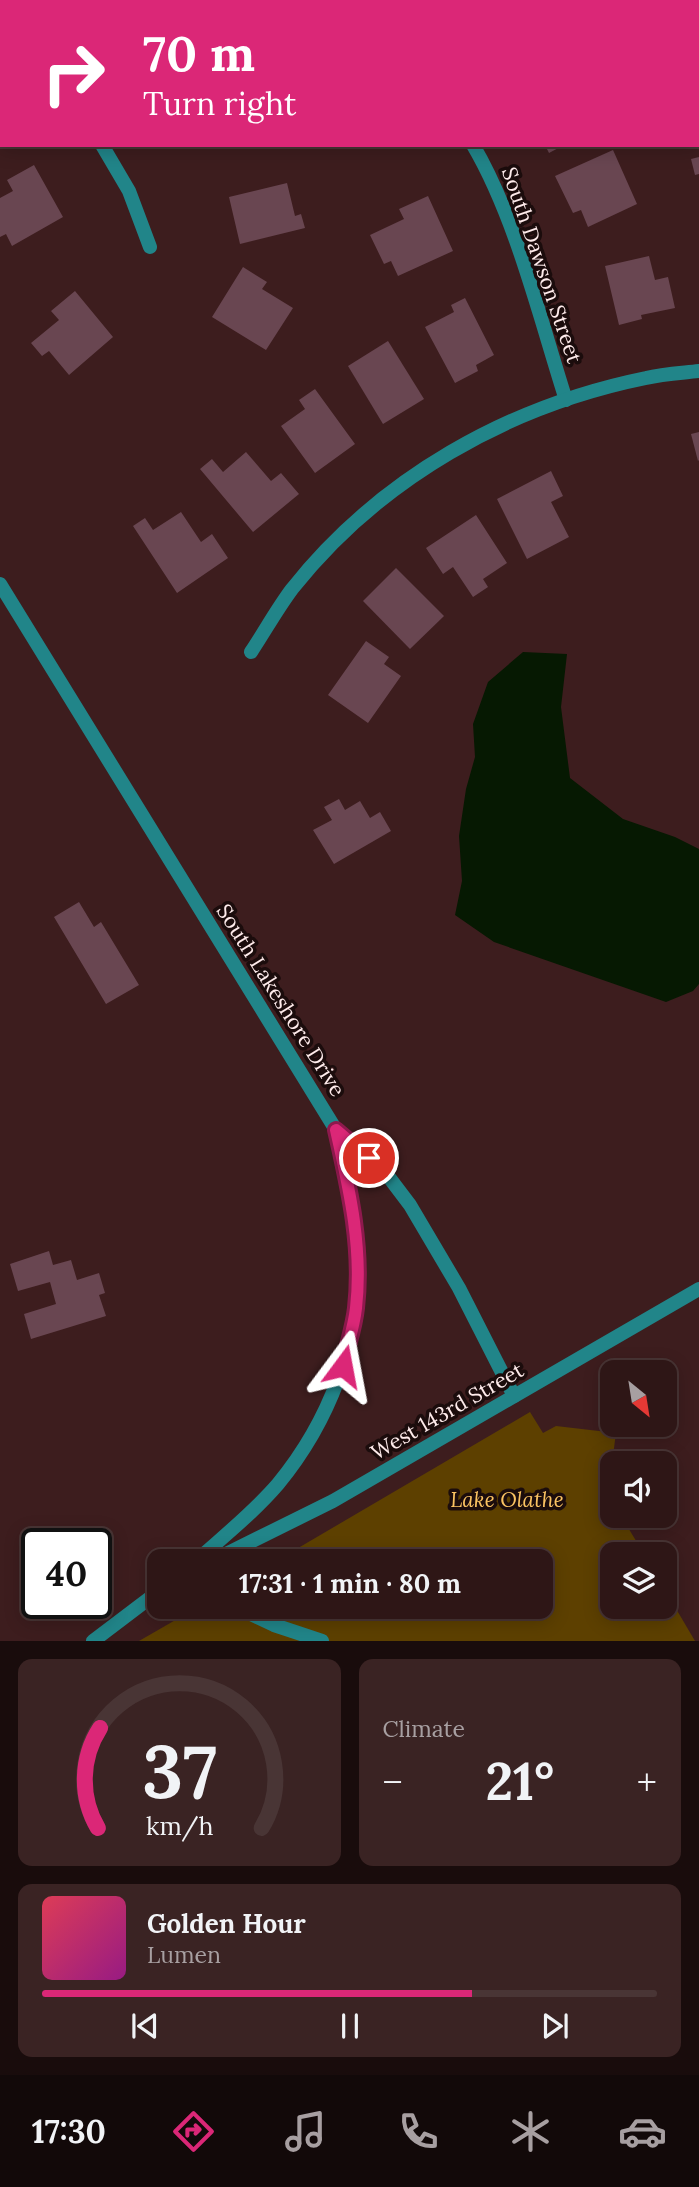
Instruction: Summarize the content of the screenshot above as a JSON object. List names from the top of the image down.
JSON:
{
  "streets": {
    "street": ["South Dawson Street", "South Lakeshore Drive", "West 143rd Street"]
  },
  "parks": ["Lake Olathe"],
  "north": "bottom right",
  "page": {
    "turn": ["70 m", "Turn right"],
    "limit": "40",
    "trip": "17:31 · 1 min · 80 m",
    "tile": "Climate",
    "heat": ["−", "21°", "+"],
    "song": ["Golden Hour", "Lumen"],
    "tabs": "17:30",
    "gauge": ["37", "km/h"]
  }
}
